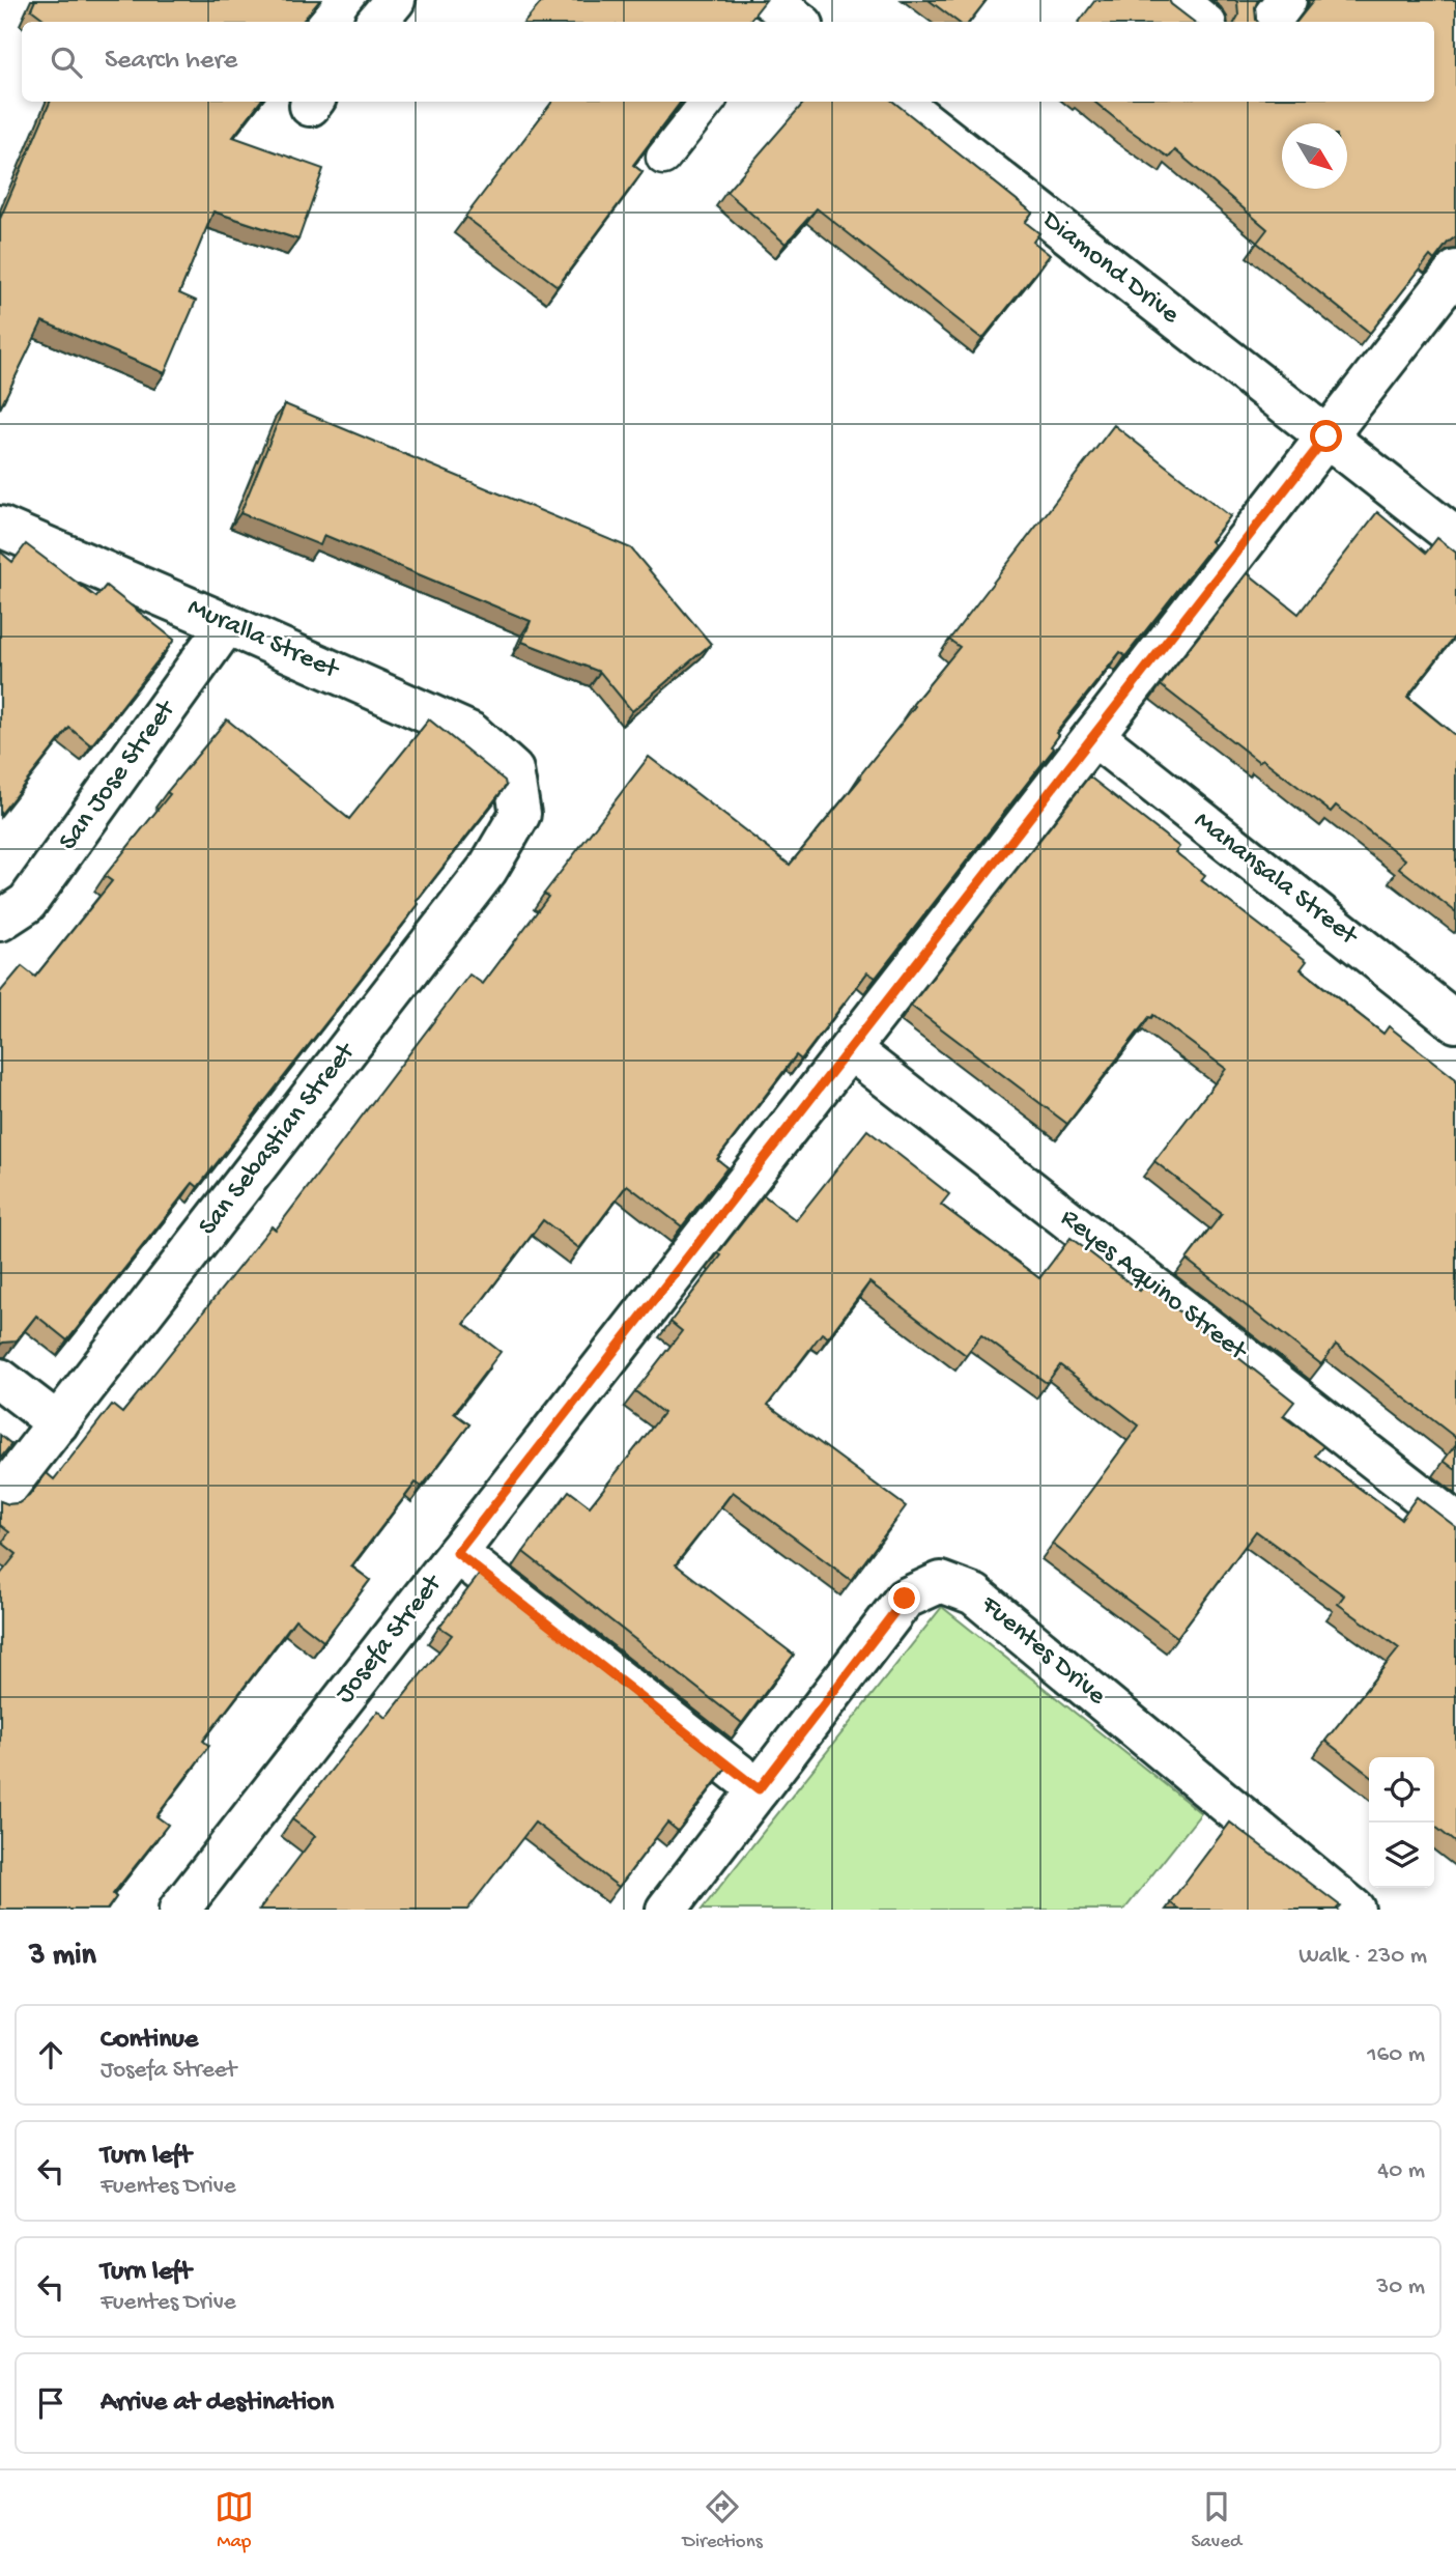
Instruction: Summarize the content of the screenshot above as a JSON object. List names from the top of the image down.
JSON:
{
  "streets": {
    "street": [
      "Diamond Drive",
      "Muralla Street",
      "San Jose Street",
      "Manansala Street",
      "San Sebastian Street",
      "Reyes Aquino Street",
      "Josefa Street",
      "Fuentes Drive"
    ]
  },
  "crossings": [
    ["Diamond Drive", "Josefa Street"],
    ["Muralla Street", "San Jose Street"],
    ["Muralla Street", "San Sebastian Street"],
    ["Manansala Street", "Josefa Street"],
    ["Reyes Aquino Street", "Josefa Street"]
  ],
  "north": "bottom right",
  "page": {
    "search": "Search here",
    "heading": ["3 min", "Walk · 230 m"],
    "list": [
      ["Continue", "Josefa Street", "160 m"],
      ["Turn left", "Fuentes Drive", "40 m"],
      ["Turn left", "Fuentes Drive", "30 m"],
      "Arrive at destination"
    ],
    "nav": ["Map", "Directions", "Saved"]
  }
}
